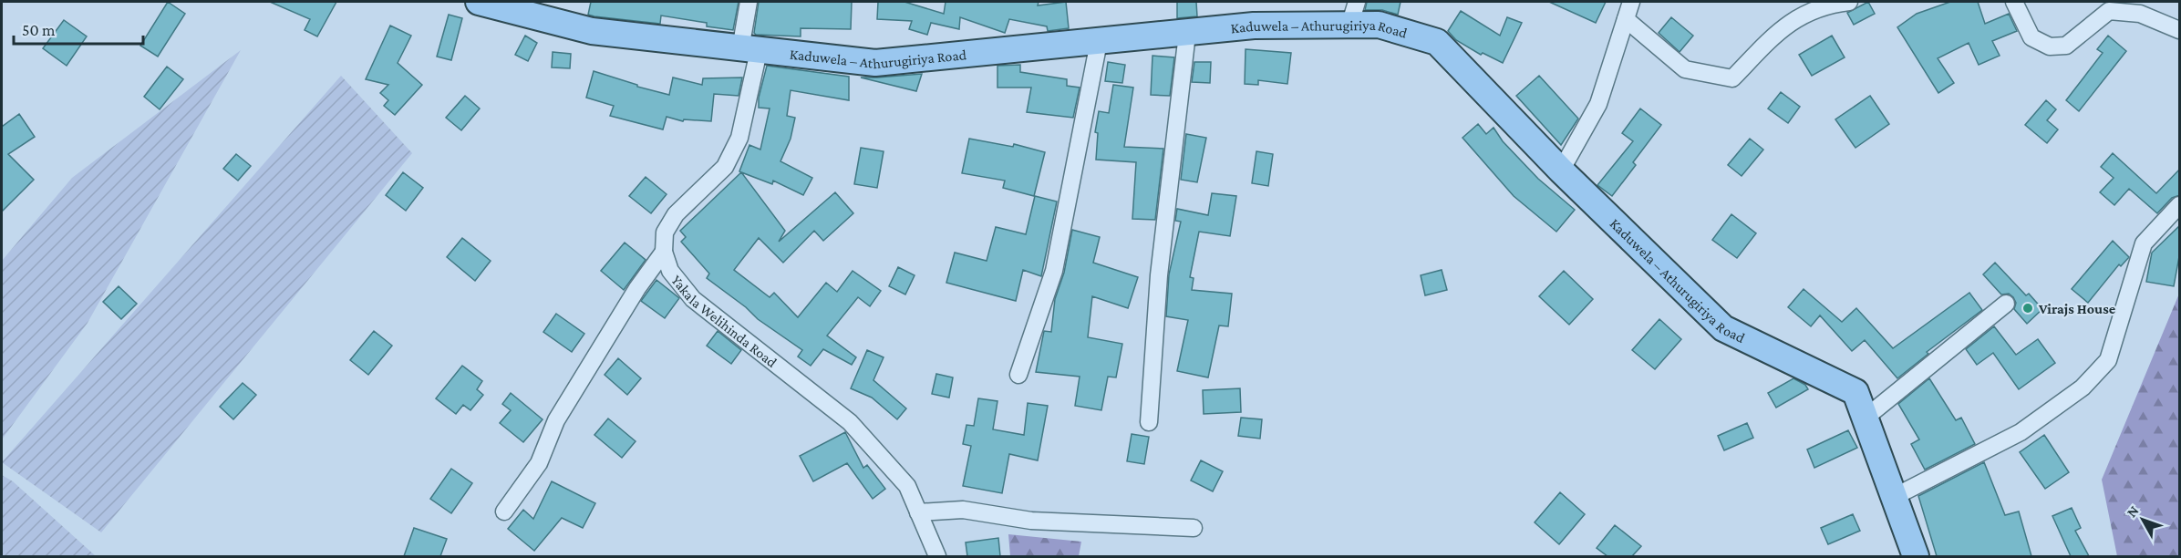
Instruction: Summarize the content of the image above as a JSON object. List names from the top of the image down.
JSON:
{
  "streets": {
    "main road": ["Kaduwela – Athurugiriya Road"],
    "street": ["Yakala Welihinda Road"]
  },
  "places": ["Virajs House"],
  "scale_bar": "50 m",
  "north": "top left"
}
